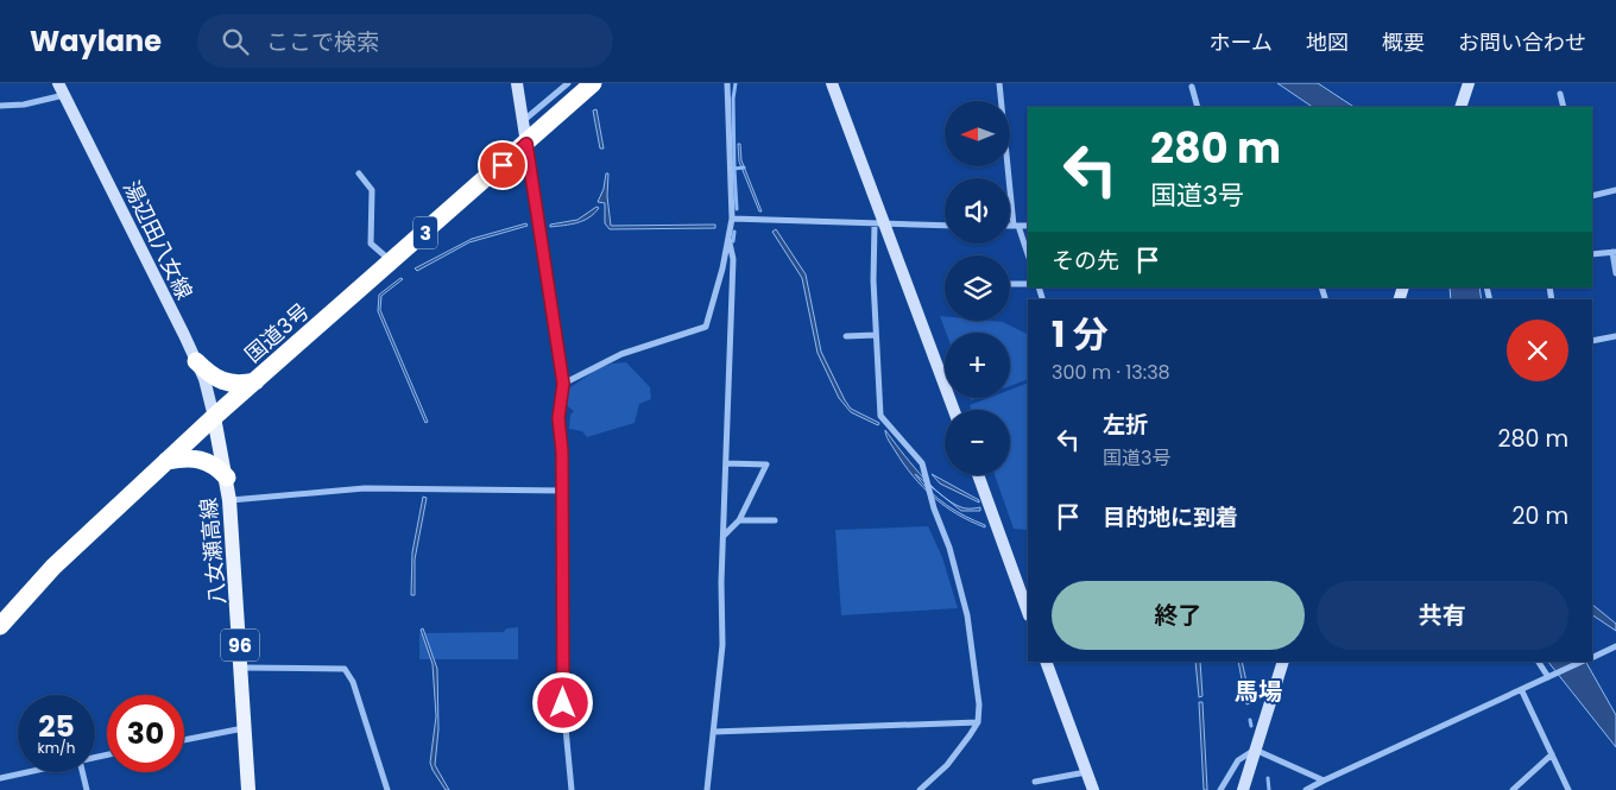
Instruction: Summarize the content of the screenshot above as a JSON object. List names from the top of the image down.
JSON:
{
  "streets": {
    "highway": ["3", "国道3号"],
    "main road": ["八女瀬高線", "96"],
    "street": ["湯辺田八女線"]
  },
  "crossings": [
    ["湯辺田八女線", "国道3号"],
    ["湯辺田八女線", "八女瀬高線"],
    ["国道3号", "八女瀬高線"]
  ],
  "districts": ["馬場"],
  "north": "left",
  "page": {
    "header": "Waylane",
    "search": "ここで検索",
    "nav": [
      "ホーム",
      "地図",
      "概要",
      "お問い合わせ"
    ],
    "map_buttons": ["+", "−"],
    "turn": ["280 m", "国道3号"],
    "then": "その先",
    "heading": ["1 分", "300 m · 13:38"],
    "list": [
      {
        "name": "左折",
        "note": "国道3号",
        "value": "280 m"
      },
      {
        "name": "目的地に到着",
        "value": "20 m"
      }
    ],
    "buttons": ["終了", "共有"],
    "speed": "25 km/h",
    "limit": "30"
  }
}
